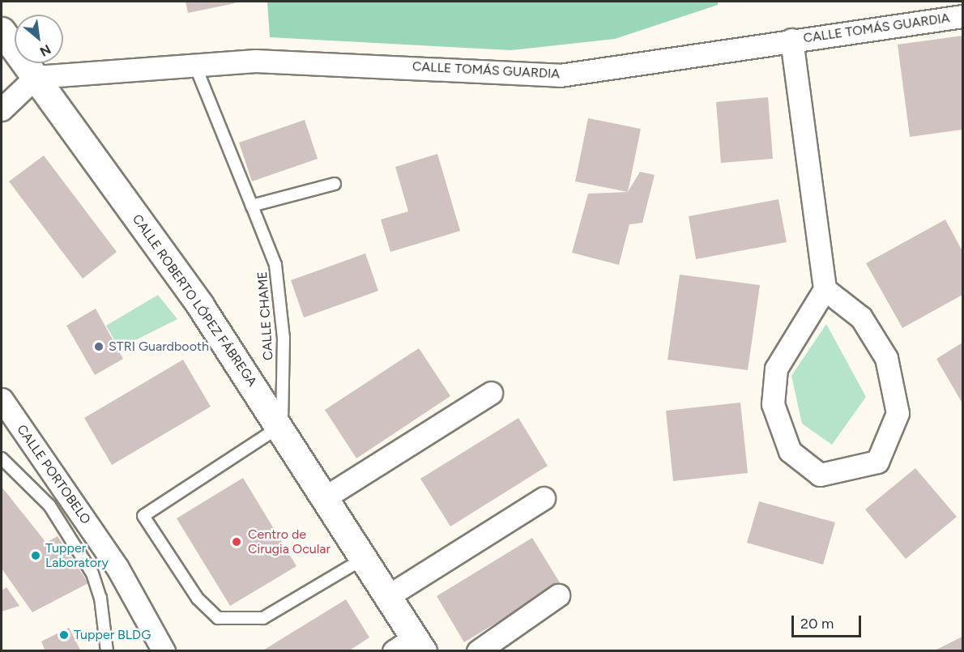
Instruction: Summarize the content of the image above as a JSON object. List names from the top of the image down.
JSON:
{
  "streets": {
    "street": ["CALLE TOMÁS GUARDIA", "CALLE ROBERTO LÓPEZ FÁBREGA", "CALLE PORTOBELO"],
    "lane": ["CALLE CHAME"]
  },
  "crossings": [
    ["CALLE TOMÁS GUARDIA", "CALLE ROBERTO LÓPEZ FÁBREGA"],
    ["CALLE TOMÁS GUARDIA", "CALLE CHAME"],
    ["CALLE ROBERTO LÓPEZ FÁBREGA", "CALLE CHAME"]
  ],
  "places": [
    "STRI Guardbooth",
    "Centro de Cirugia Ocular",
    "Tupper Laboratory",
    "Tupper BLDG"
  ],
  "scale_bar": "20 m",
  "north": "bottom right"
}
